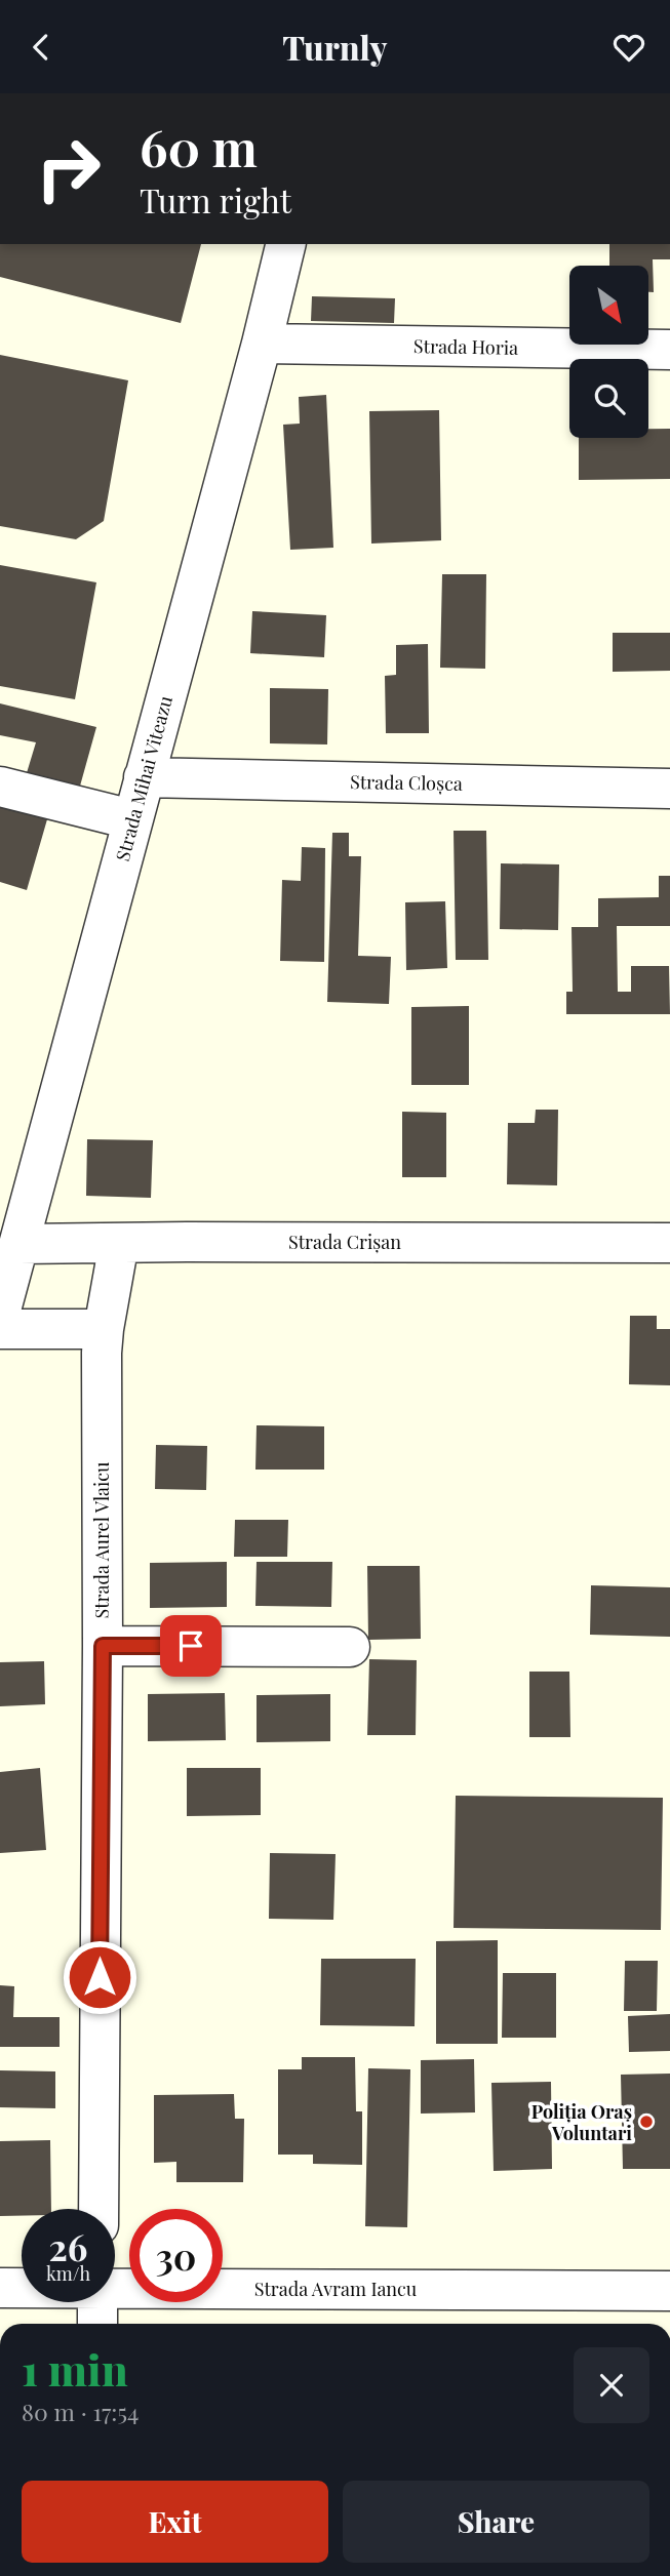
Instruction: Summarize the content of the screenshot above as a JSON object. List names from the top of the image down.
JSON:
{
  "streets": {
    "street": [
      "Strada Horia",
      "Strada Mihai Viteazu",
      "Strada Cloșca",
      "Strada Crișan",
      "Strada Aurel Vlaicu",
      "Strada Avram Iancu"
    ]
  },
  "crossings": [
    ["Strada Horia", "Strada Mihai Viteazu"],
    ["Strada Mihai Viteazu", "Strada Cloșca"],
    ["Strada Mihai Viteazu", "Strada Crișan"],
    ["Strada Crișan", "Strada Aurel Vlaicu"]
  ],
  "places": ["Poliția Oraș Voluntari"],
  "north": "bottom right",
  "page": {
    "header": "Turnly",
    "turn": ["60 m", "Turn right"],
    "speed": "26 km/h",
    "limit": "30",
    "heading": ["1 min", "80 m · 17:54"],
    "buttons": ["Exit", "Share"]
  }
}
